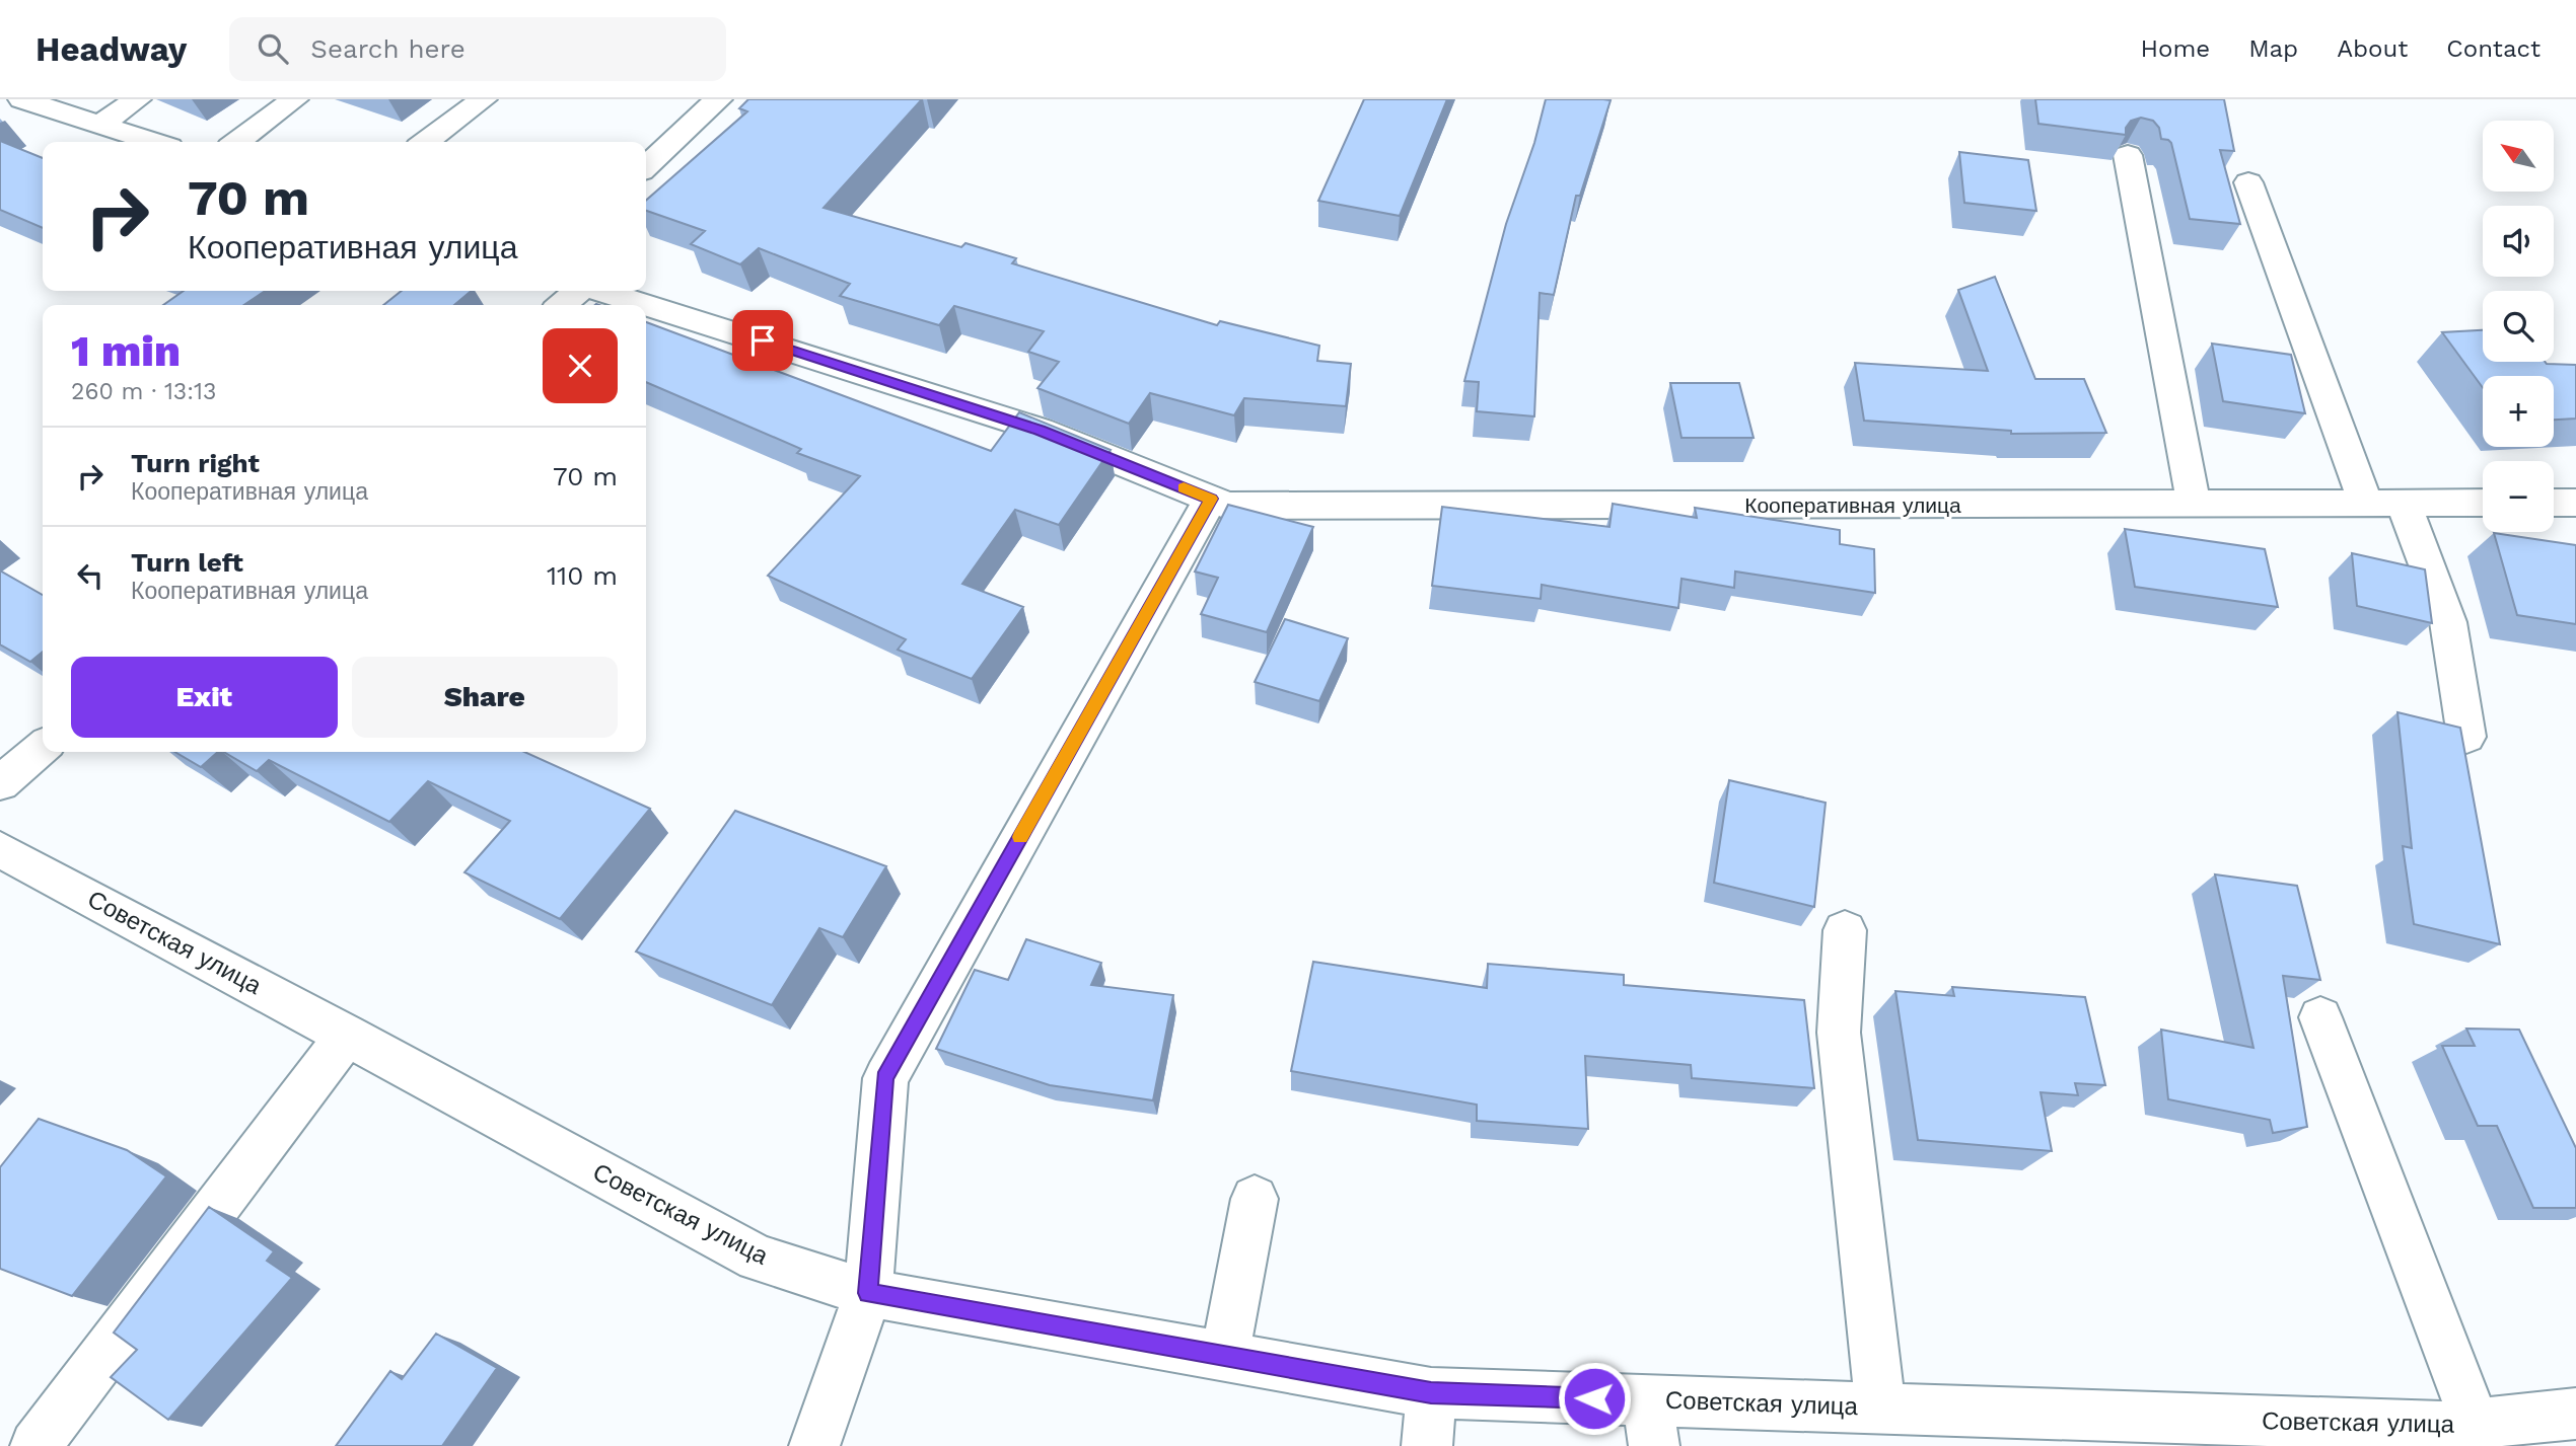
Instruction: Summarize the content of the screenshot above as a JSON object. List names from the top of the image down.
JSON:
{
  "streets": {
    "street": ["Кооперативная улица", "Советская улица"]
  },
  "north": "top left",
  "page": {
    "header": "Headway",
    "search": "Search here",
    "nav": [
      "Home",
      "Map",
      "About",
      "Contact"
    ],
    "map_buttons": ["+", "−"],
    "turn": ["70 m", "Кооперативная улица"],
    "heading": ["1 min", "260 m · 13:13"],
    "list": [
      {
        "name": "Turn right",
        "note": "Кооперативная улица",
        "value": "70 m"
      },
      {
        "name": "Turn left",
        "note": "Кооперативная улица",
        "value": "110 m"
      }
    ],
    "buttons": ["Exit", "Share"]
  }
}
